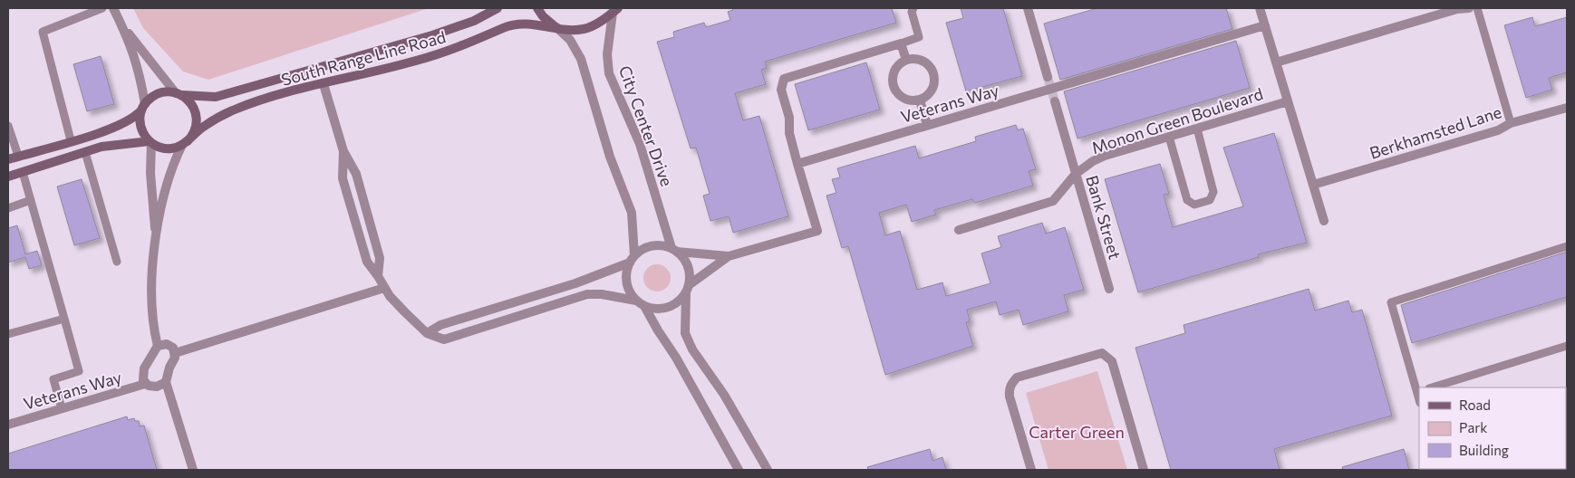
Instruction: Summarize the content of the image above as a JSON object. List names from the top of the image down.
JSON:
{
  "streets": {
    "main road": ["South Range Line Road"],
    "street": [
      "Veterans Way",
      "Monon Green Boulevard",
      "City Center Drive",
      "Berkhamsted Lane",
      "Bank Street"
    ]
  },
  "crossings": [
    ["South Range Line Road", "City Center Drive"],
    ["Veterans Way", "Monon Green Boulevard"],
    ["Monon Green Boulevard", "Berkhamsted Lane"],
    ["Monon Green Boulevard", "Bank Street"]
  ],
  "parks": ["Carter Green"],
  "legend": ["Road", "Park", "Building"]
}
